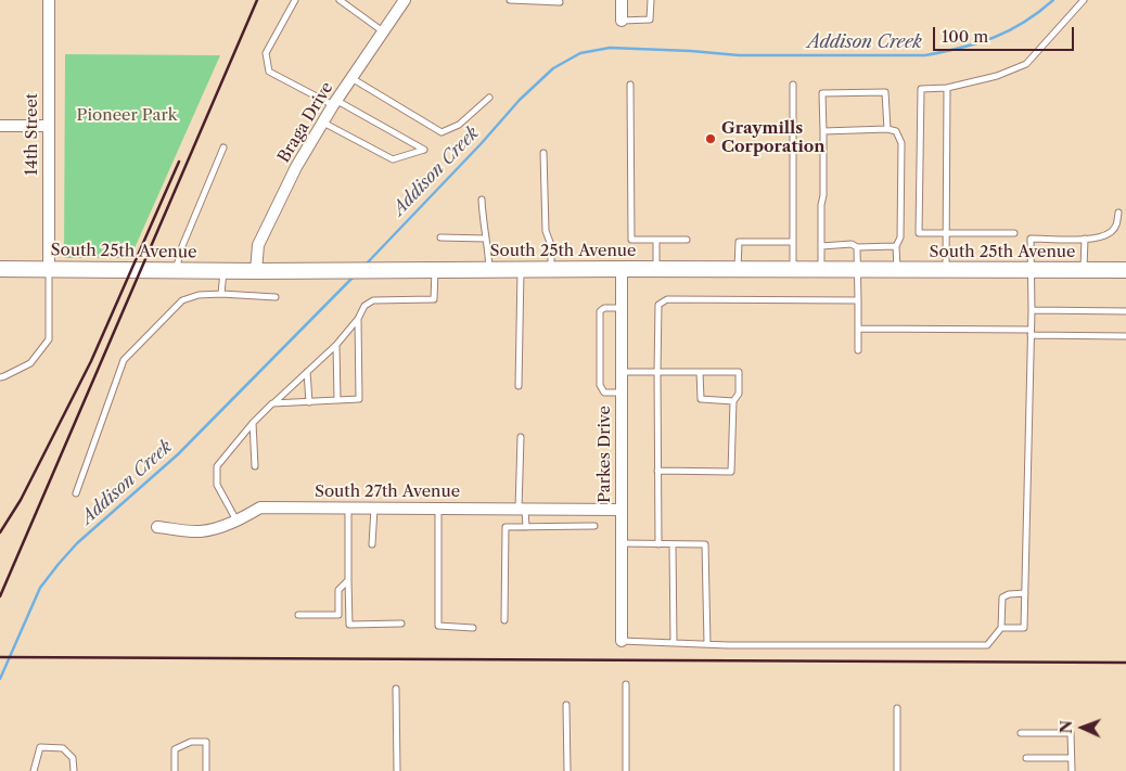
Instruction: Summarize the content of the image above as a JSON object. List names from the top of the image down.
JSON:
{
  "streets": {
    "main road": ["South 25th Avenue"],
    "street": [
      "Braga Drive",
      "14th Street",
      "Parkes Drive",
      "South 27th Avenue"
    ]
  },
  "crossings": [
    ["Braga Drive", "South 25th Avenue"],
    ["14th Street", "South 25th Avenue"],
    ["South 25th Avenue", "Parkes Drive"],
    ["Parkes Drive", "South 27th Avenue"]
  ],
  "water": ["Addison Creek"],
  "parks": ["Pioneer Park"],
  "places": ["Graymills Corporation"],
  "scale_bar": "100 m",
  "north": "left"
}
